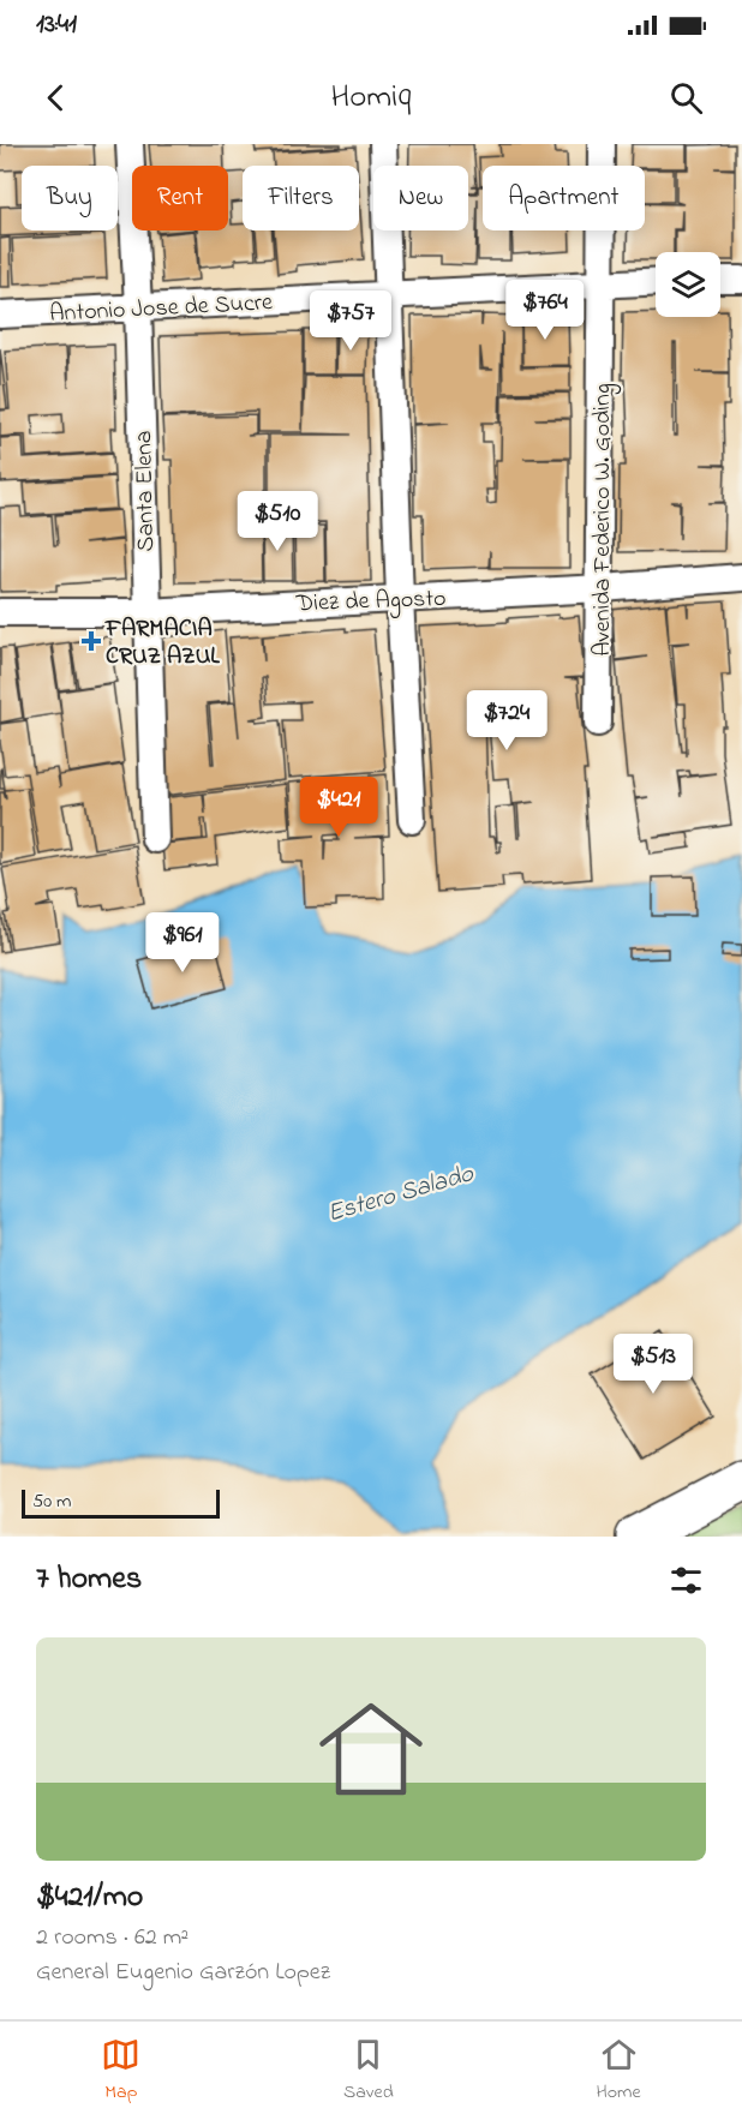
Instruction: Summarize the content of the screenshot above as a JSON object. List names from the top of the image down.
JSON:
{
  "streets": {
    "street": [
      "Antonio Jose de Sucre",
      "Santa Elena",
      "Avenida Federico W. Goding",
      "Diez de Agosto"
    ]
  },
  "crossings": [
    ["Antonio Jose de Sucre", "Santa Elena"],
    ["Antonio Jose de Sucre", "Avenida Federico W. Goding"],
    ["Santa Elena", "Diez de Agosto"],
    ["Avenida Federico W. Goding", "Diez de Agosto"]
  ],
  "water": ["Estero Salado"],
  "places": {
    "health": ["FARMACIA CRUZ AZUL"]
  },
  "scale_bar": "50 m",
  "page": {
    "status": "13:41",
    "header": "Homiq",
    "chip": [
      "Buy",
      "Rent",
      "Filters",
      "New",
      "Apartment"
    ],
    "price": [
      "$764",
      "$757",
      "$510",
      "$724",
      "$421",
      "$961",
      "$513"
    ],
    "scale": "50 m",
    "heading": "7 homes",
    "list": [
      {
        "name": "$421/mo",
        "note": "2 rooms · 62 m² · General Eugenio Garzón Lopez"
      }
    ],
    "tabs": ["Map", "Saved", "Home"]
  }
}
